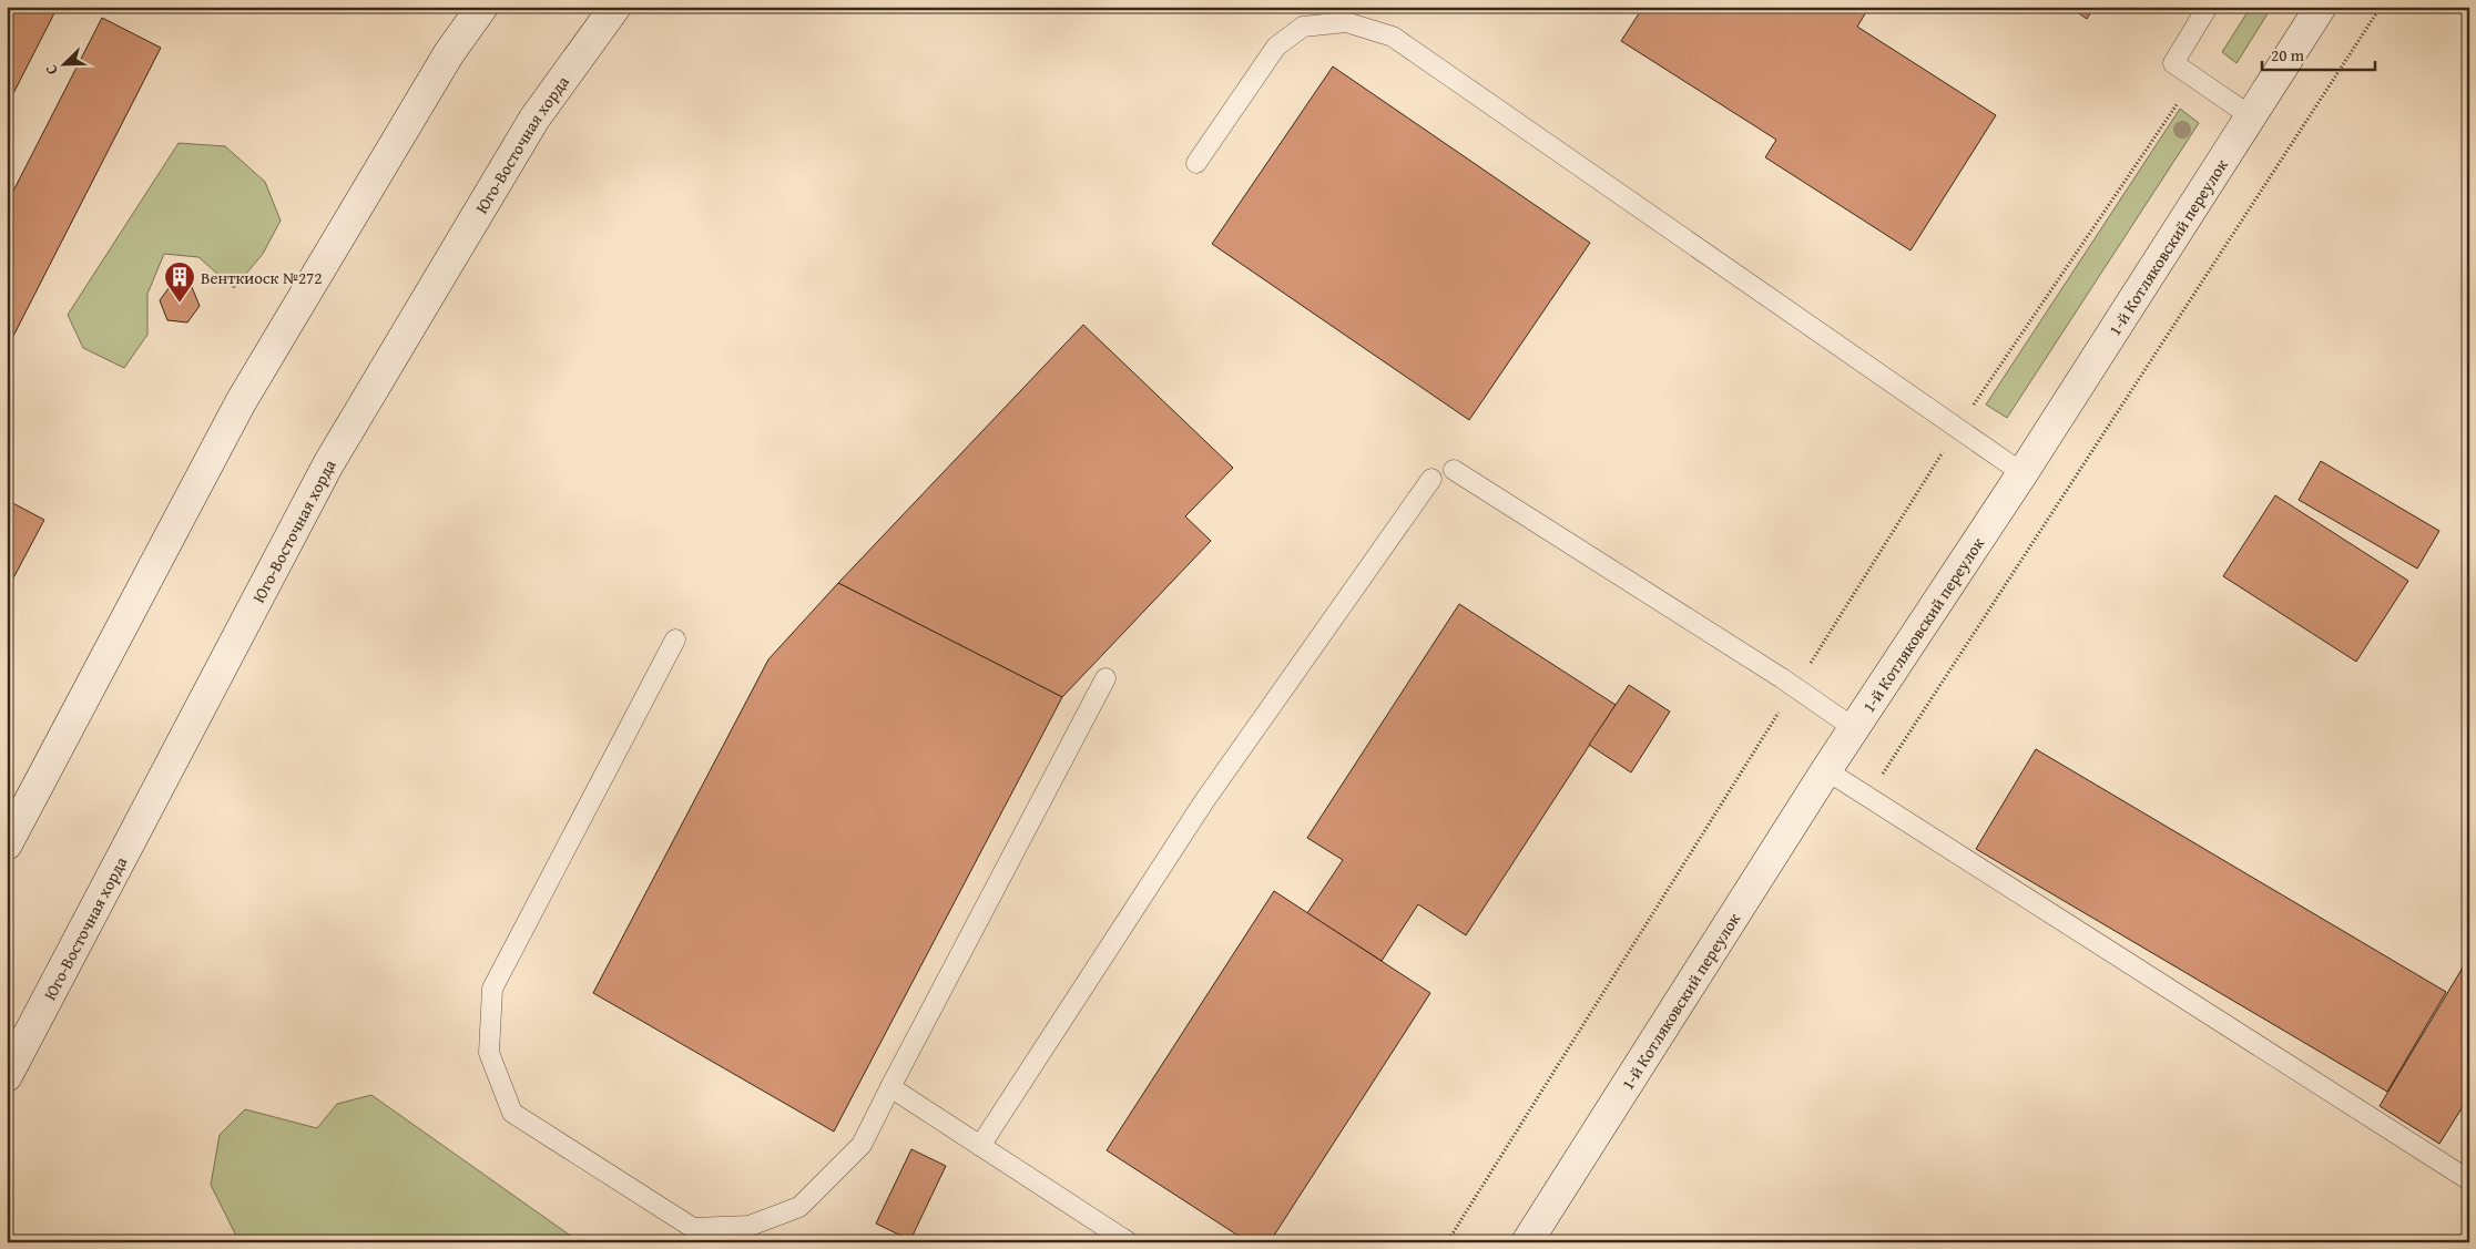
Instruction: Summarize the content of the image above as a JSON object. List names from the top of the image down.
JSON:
{
  "streets": {
    "main road": ["Юго-Восточная хорда", "1-й Котляковский переулок"]
  },
  "places": {
    "building": ["Венткиоск №272"]
  },
  "scale_bar": "20 m",
  "north": "bottom left"
}
